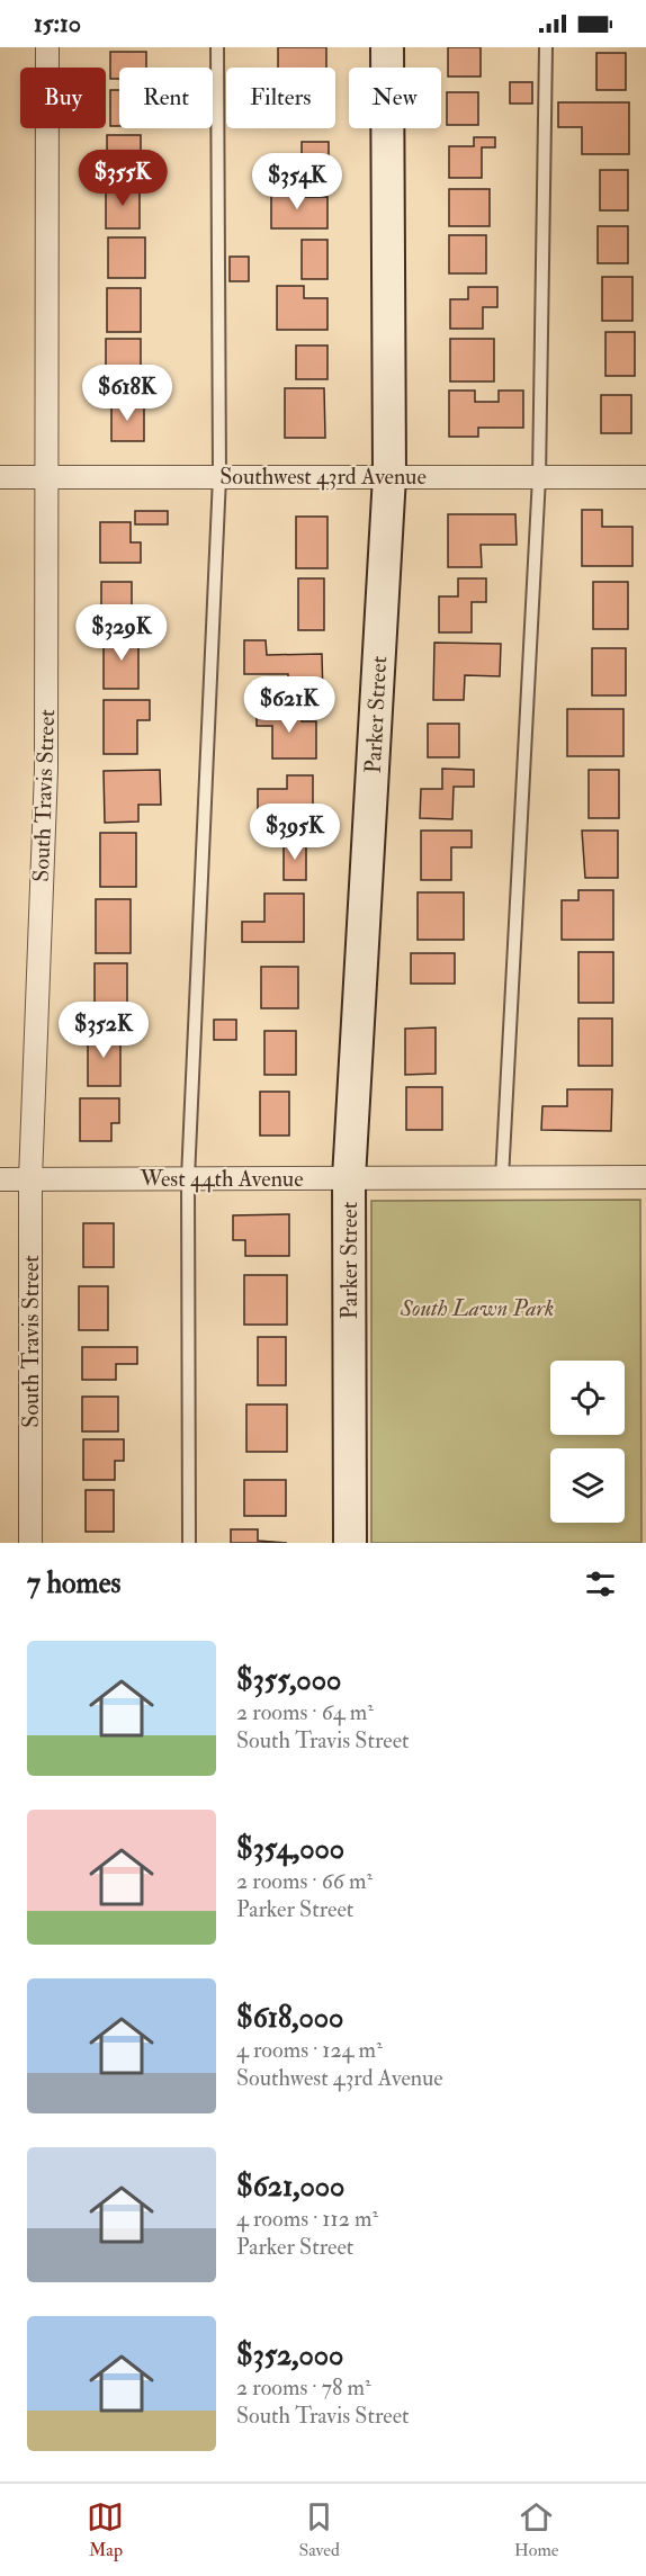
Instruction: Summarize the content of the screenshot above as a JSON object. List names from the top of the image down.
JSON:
{
  "streets": {
    "main road": ["Parker Street"],
    "street": ["Southwest 43rd Avenue", "South Travis Street", "West 44th Avenue"]
  },
  "crossings": [
    ["Southwest 43rd Avenue", "Parker Street"],
    ["Southwest 43rd Avenue", "South Travis Street"],
    ["Parker Street", "West 44th Avenue"],
    ["South Travis Street", "West 44th Avenue"]
  ],
  "parks": ["South Lawn Park"],
  "page": {
    "status": "15:10",
    "chip": [
      "Buy",
      "Rent",
      "Filters",
      "New"
    ],
    "price": [
      "$355K",
      "$354K",
      "$618K",
      "$329K",
      "$621K",
      "$395K",
      "$352K"
    ],
    "heading": "7 homes",
    "list": [
      {
        "name": "$355,000",
        "note": "2 rooms · 64 m² · South Travis Street"
      },
      {
        "name": "$354,000",
        "note": "2 rooms · 66 m² · Parker Street"
      },
      {
        "name": "$618,000",
        "note": "4 rooms · 124 m² · Southwest 43rd Avenue"
      },
      {
        "name": "$621,000",
        "note": "4 rooms · 112 m² · Parker Street"
      },
      {
        "name": "$352,000",
        "note": "2 rooms · 78 m² · South Travis Street"
      }
    ],
    "tabs": ["Map", "Saved", "Home"]
  }
}
